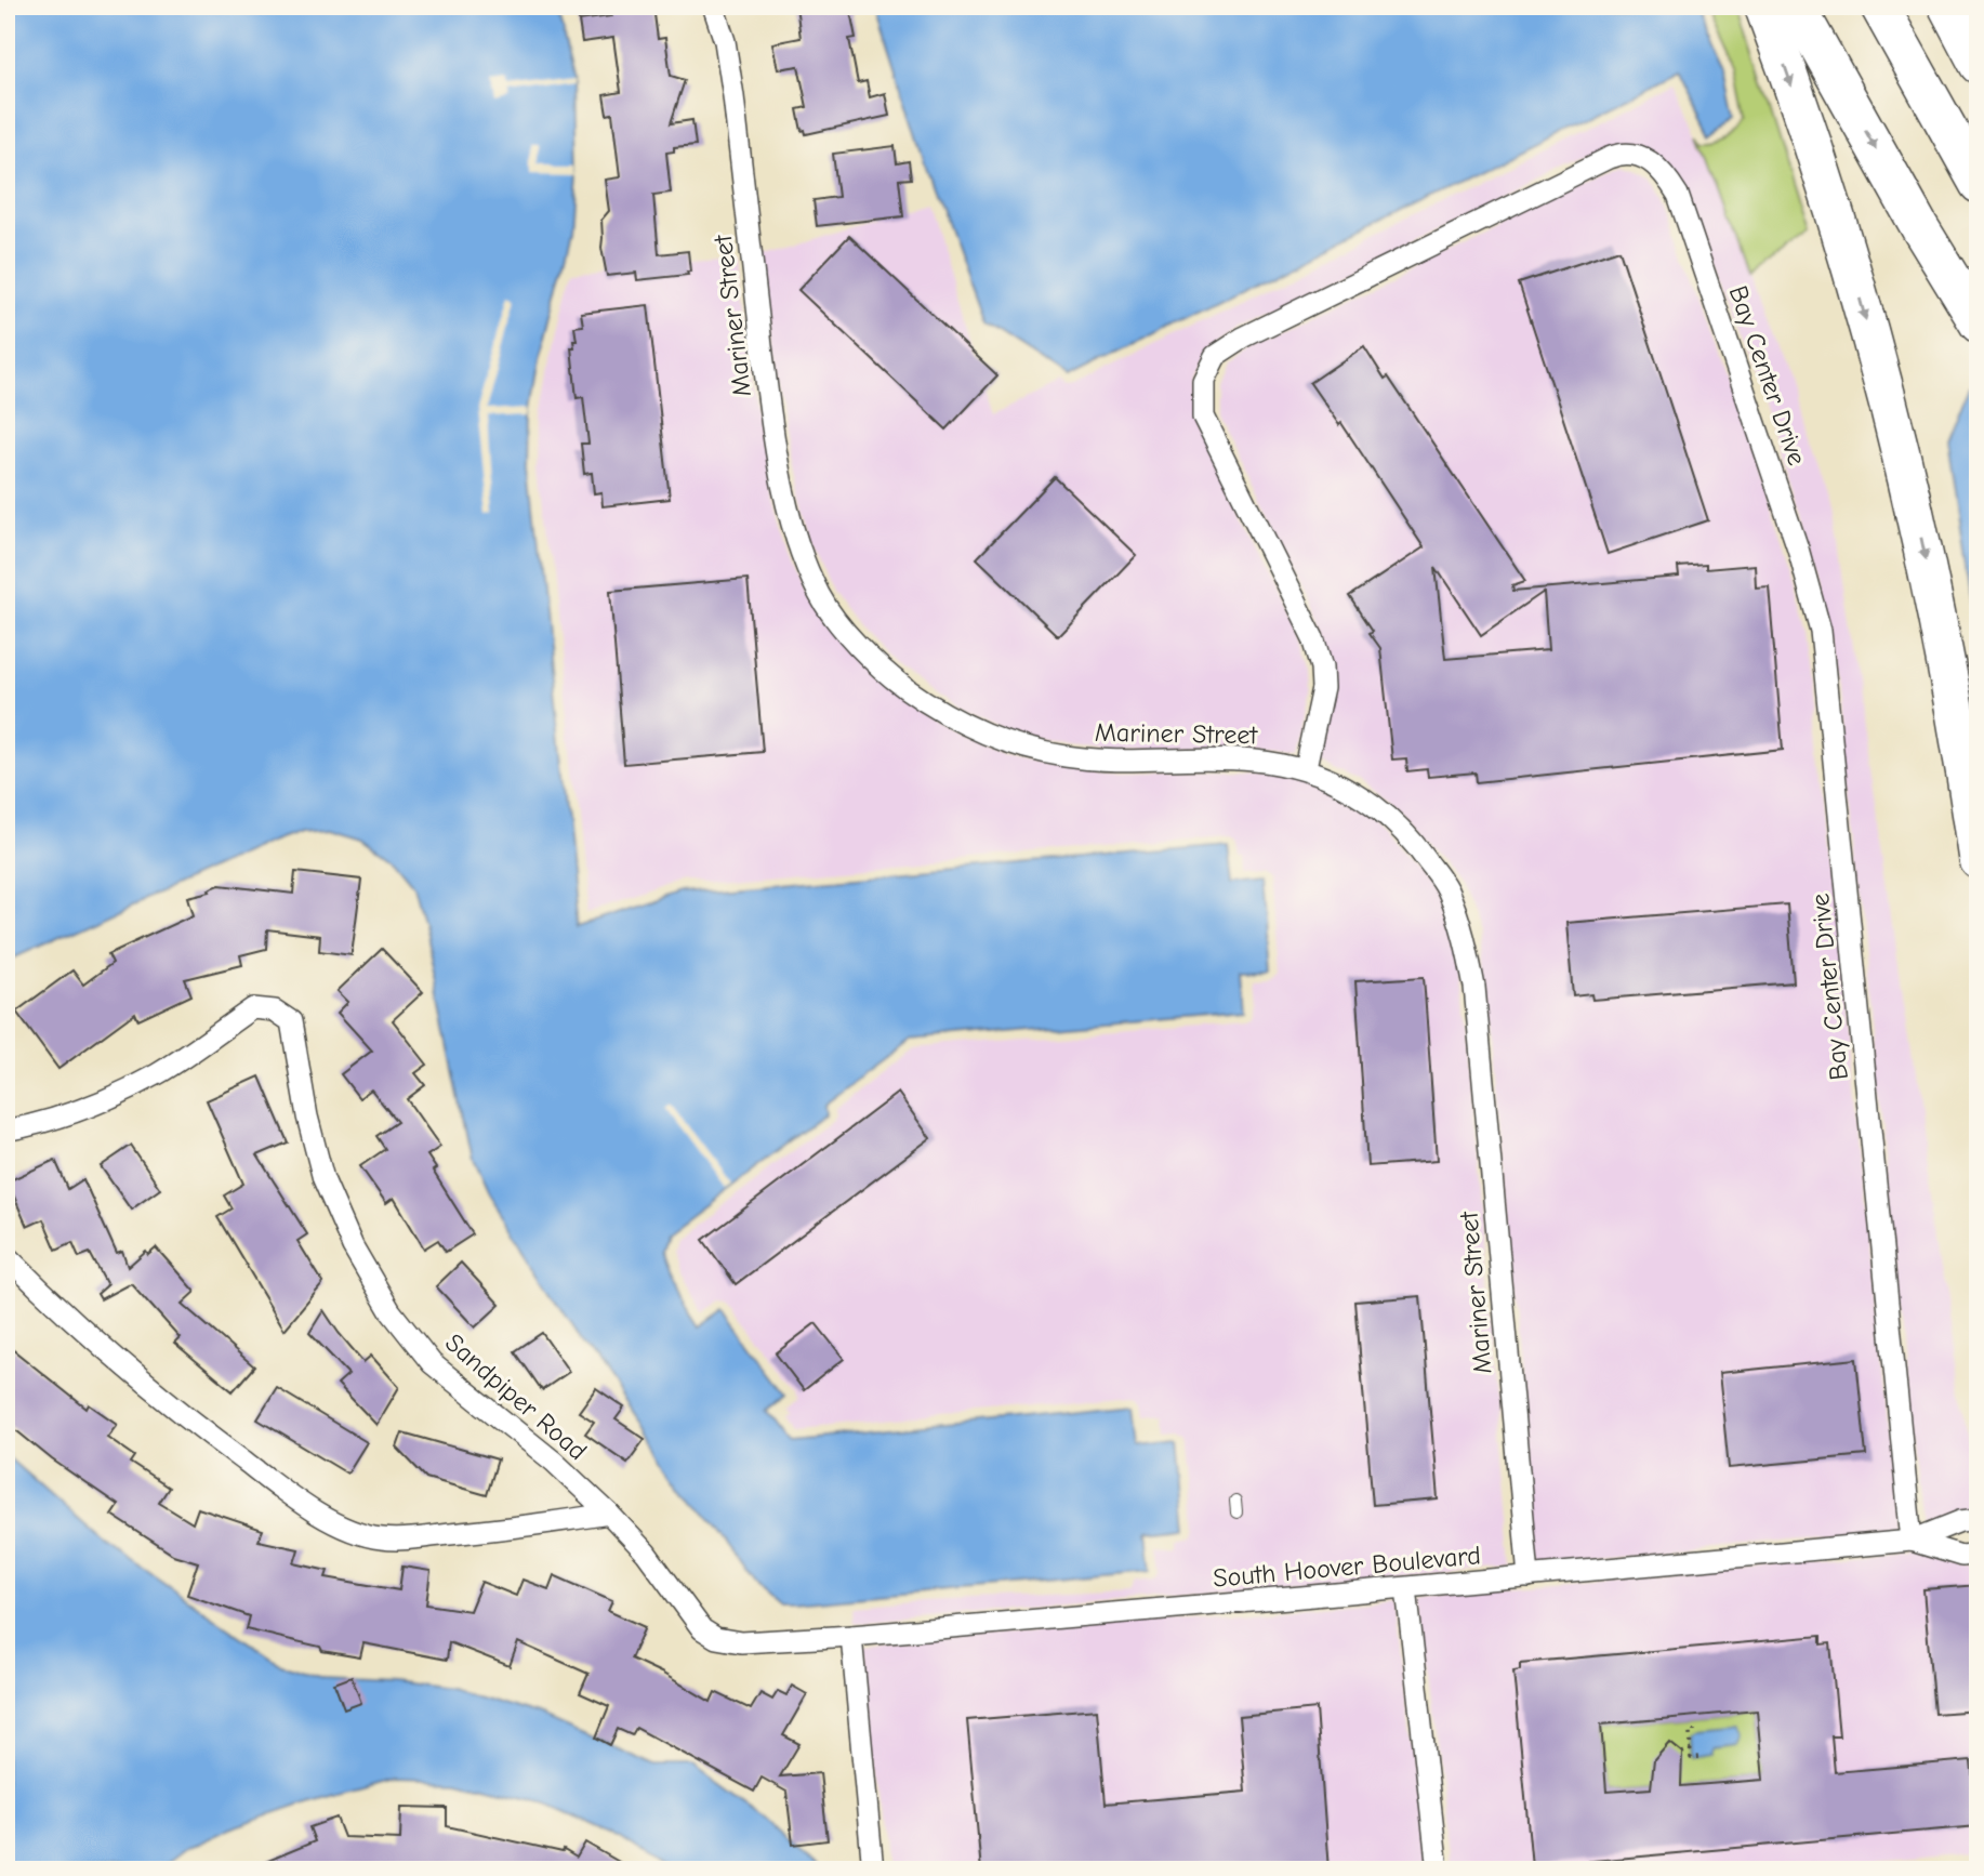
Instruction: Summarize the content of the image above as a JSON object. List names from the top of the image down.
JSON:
{
  "streets": {
    "street": [
      "Mariner Street",
      "Bay Center Drive",
      "Sandpiper Road",
      "South Hoover Boulevard"
    ]
  },
  "crossings": [
    ["Mariner Street", "Bay Center Drive"],
    ["Mariner Street", "South Hoover Boulevard"],
    ["Bay Center Drive", "South Hoover Boulevard"],
    ["Sandpiper Road", "South Hoover Boulevard"]
  ]
}
